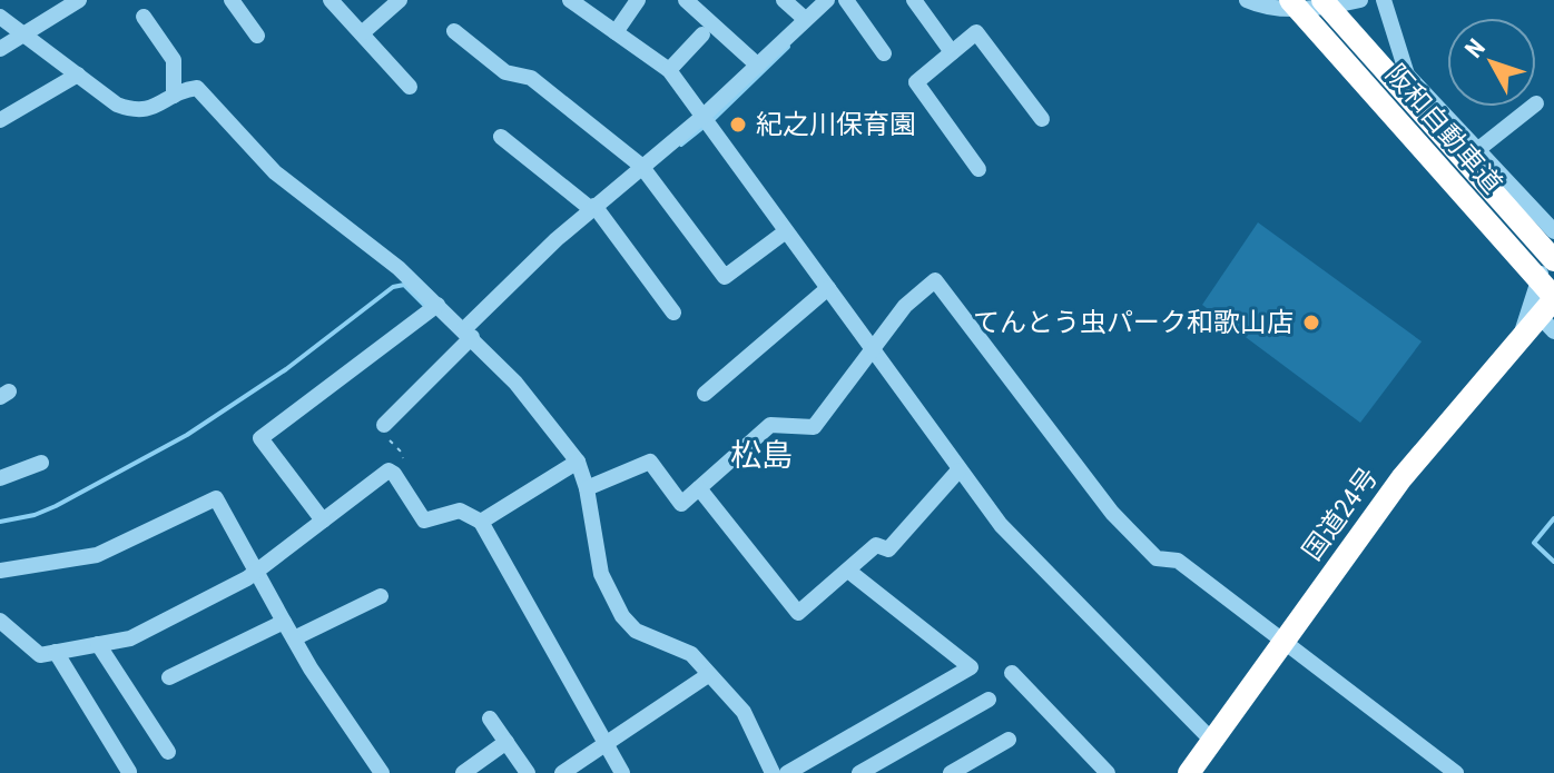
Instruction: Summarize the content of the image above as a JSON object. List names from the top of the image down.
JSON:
{
  "streets": {
    "highway": ["阪和自動車道", "国道24号"]
  },
  "crossings": [
    ["阪和自動車道", "国道24号"]
  ],
  "districts": ["松島"],
  "places": ["紀之川保育園", "てんとう虫パーク和歌山店"],
  "north": "top left"
}
